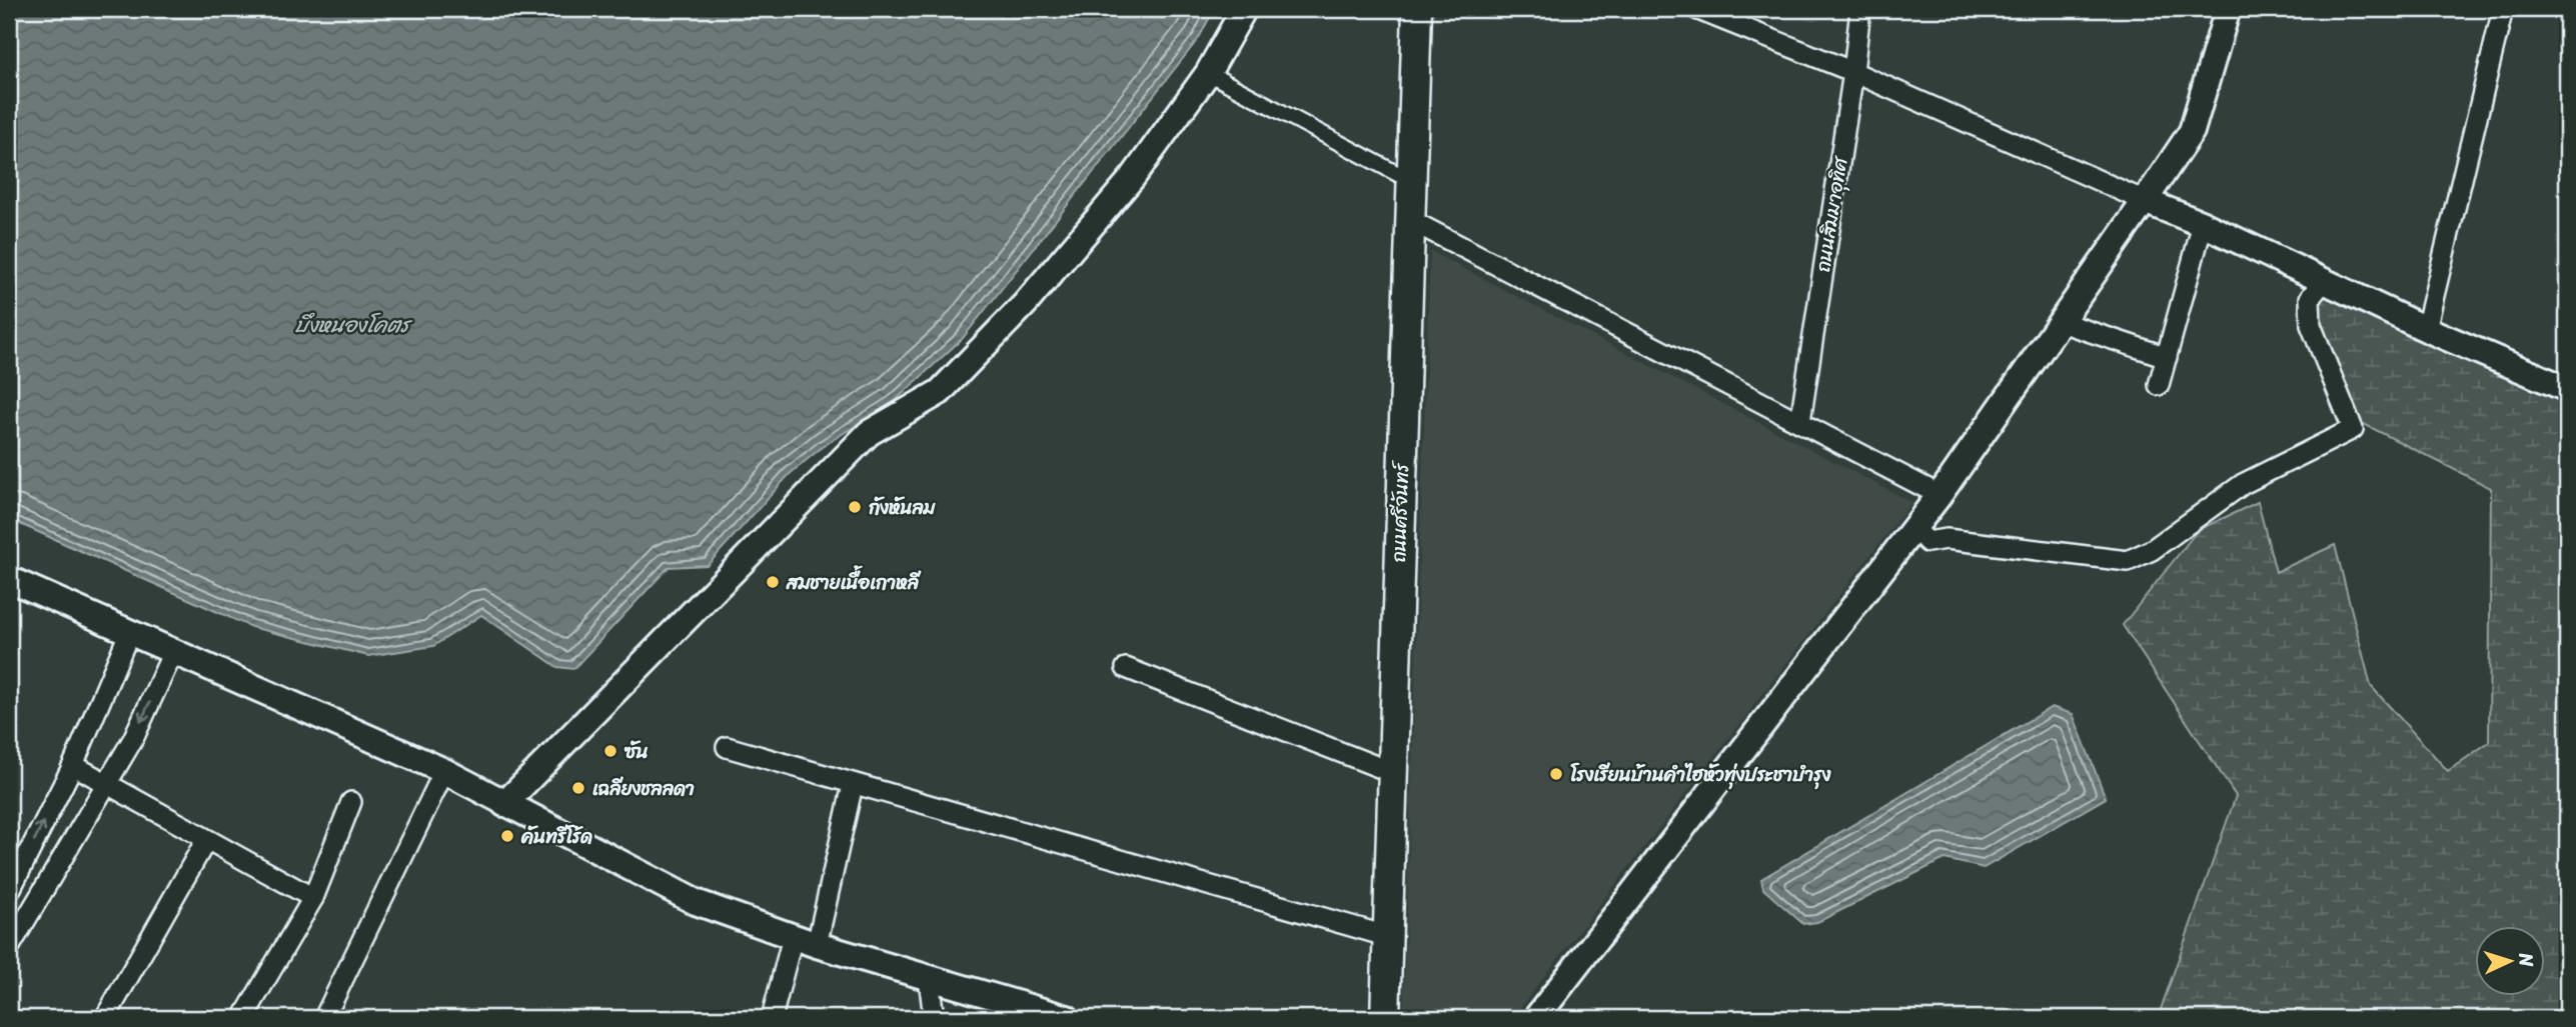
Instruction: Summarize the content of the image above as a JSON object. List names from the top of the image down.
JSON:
{
  "streets": {
    "main road": ["ถนนศรีจันทร์"],
    "street": ["ถนนสิมมาอุทิศ"]
  },
  "water": ["บึงหนองโคตร"],
  "places": [
    "กังหันลม",
    "สมชายเนื้อเกาหลี",
    "ซัน",
    "โรงเรียนบ้านคำไฮหัวทุ่งประชาบำรุง",
    "เฉลียงชลลดา",
    "คันทรีโร้ด"
  ],
  "north": "right"
}
